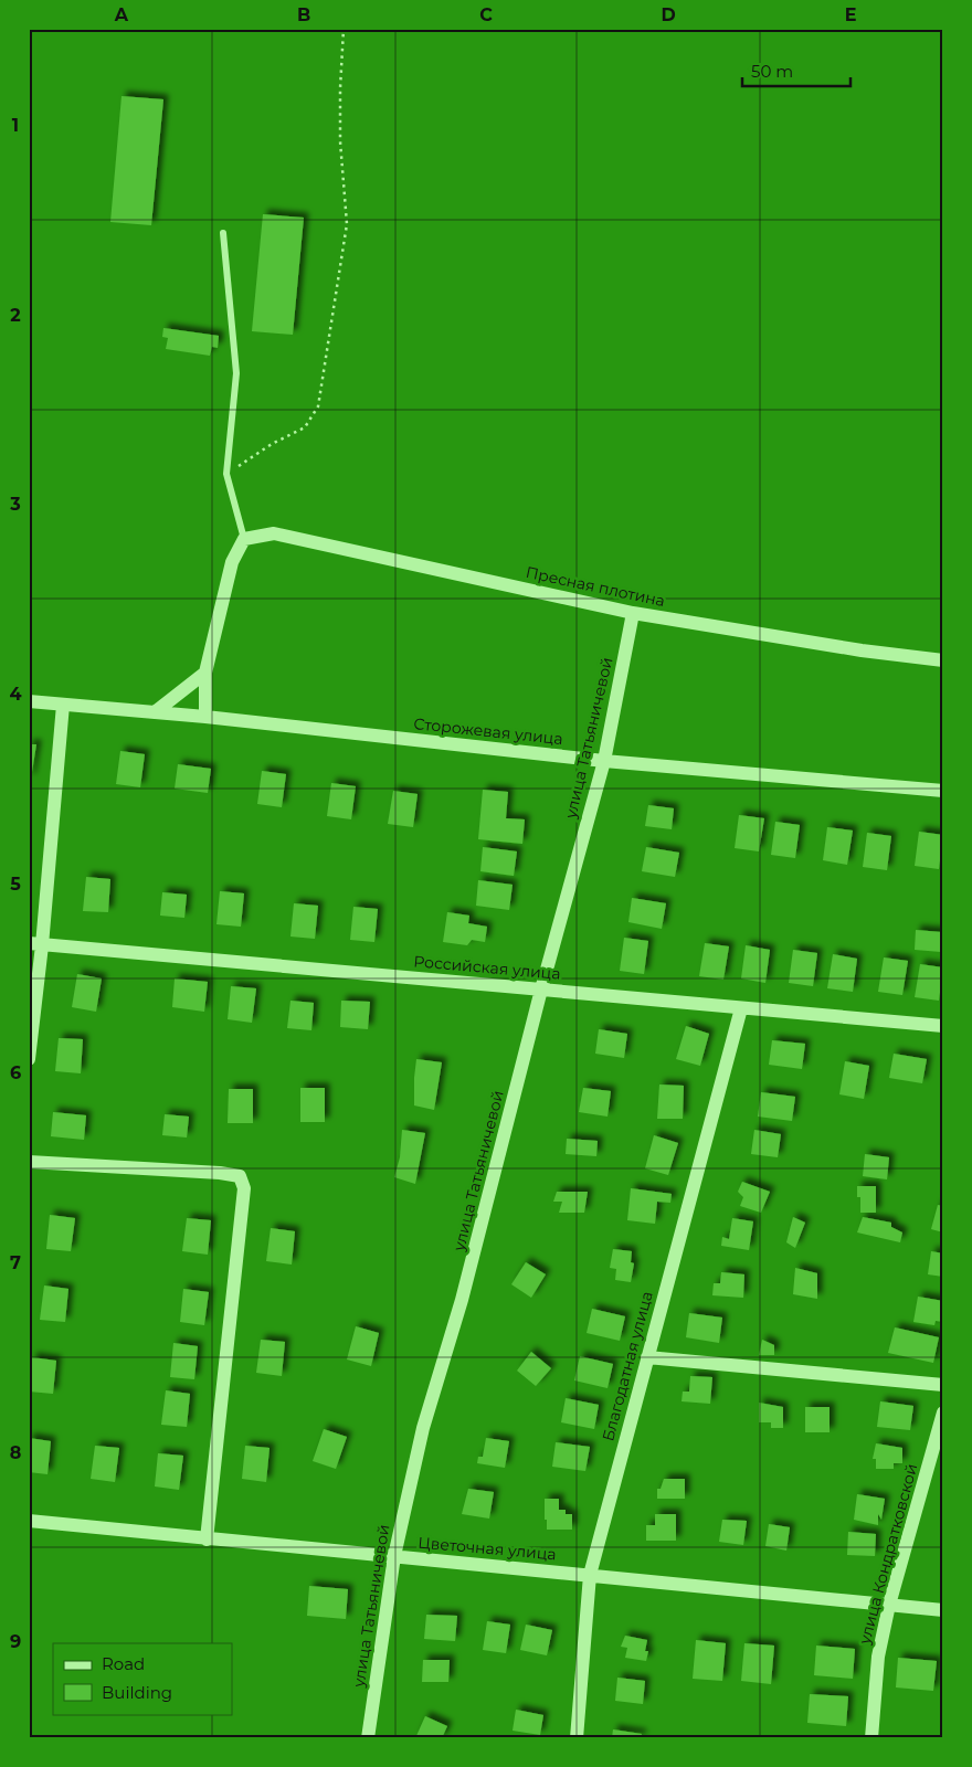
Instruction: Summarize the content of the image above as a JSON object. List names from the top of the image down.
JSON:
{
  "streets": {
    "street": [
      "Пресная плотина",
      "Сторожевая улица",
      "улица Татьяничевой",
      "Российская улица",
      "Благодатная улица",
      "Цветочная улица",
      "улица Кондратковской"
    ]
  },
  "crossings": [
    ["Пресная плотина", "улица Татьяничевой"],
    ["Сторожевая улица", "улица Татьяничевой"],
    ["улица Татьяничевой", "Российская улица"],
    ["улица Татьяничевой", "Цветочная улица"],
    ["Российская улица", "Благодатная улица"],
    ["Благодатная улица", "Цветочная улица"],
    ["Цветочная улица", "улица Кондратковской"]
  ],
  "legend": ["Road", "Building"],
  "scale_bar": "50 m",
  "grid": {
    "columns": [
      "A",
      "B",
      "C",
      "D",
      "E"
    ],
    "rows": [
      "1",
      "2",
      "3",
      "4",
      "5",
      "6",
      "7",
      "8",
      "9"
    ]
  }
}
